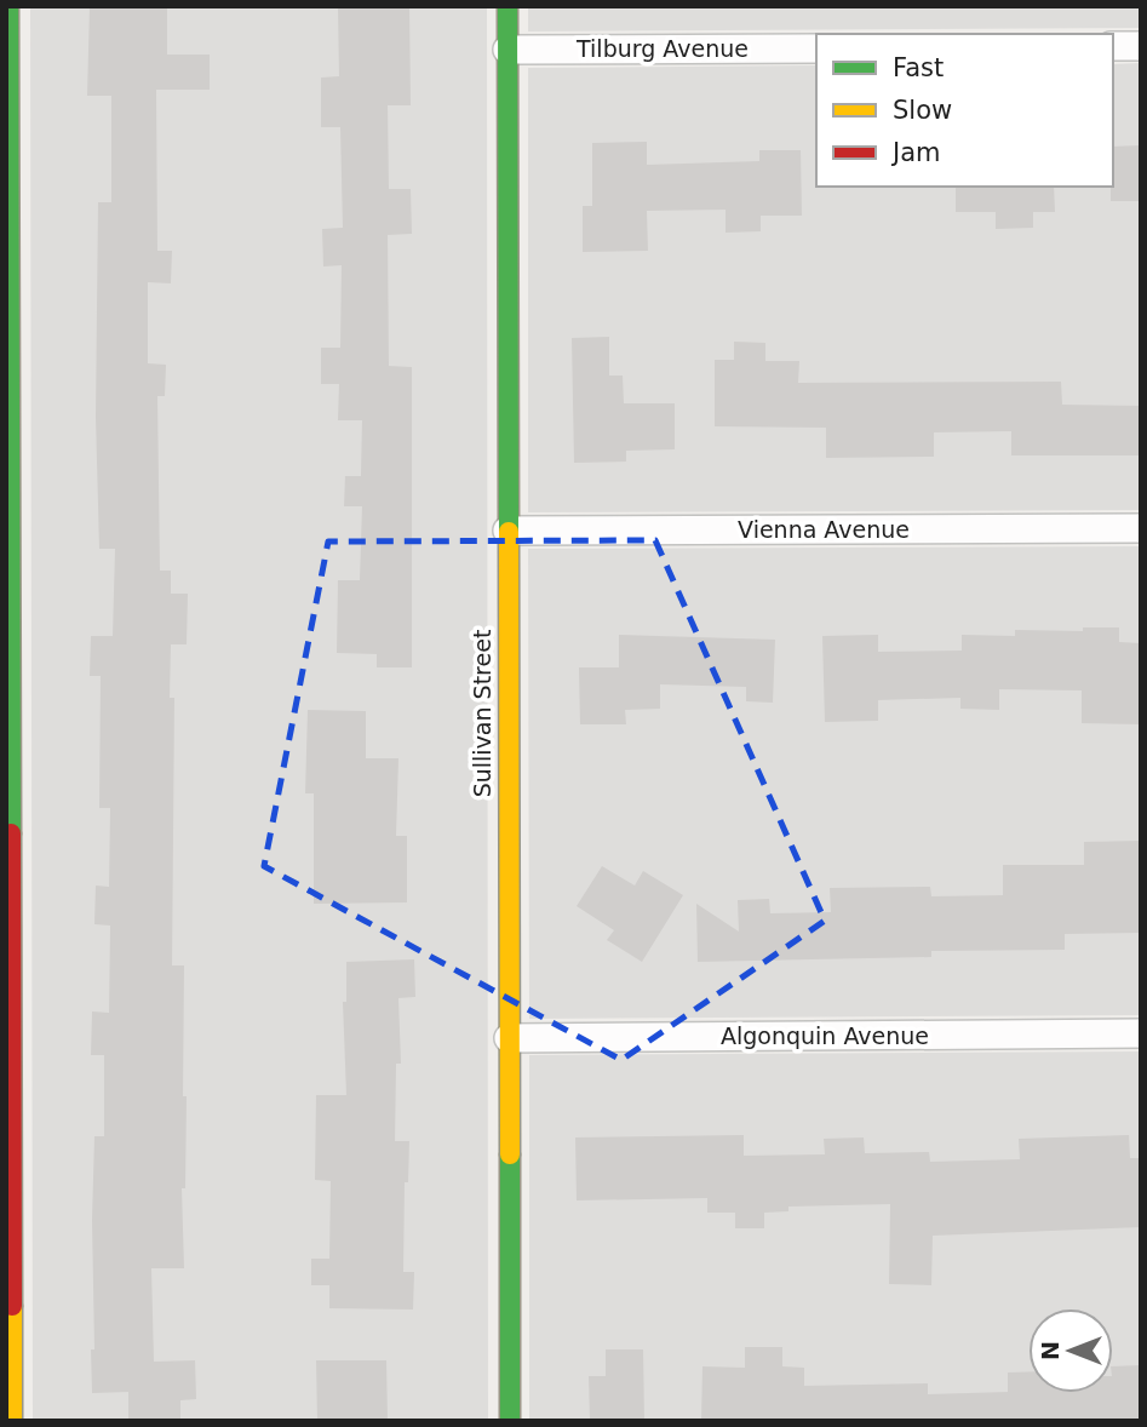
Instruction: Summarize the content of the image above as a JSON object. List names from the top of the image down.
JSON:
{
  "streets": {
    "street": [
      "Tilburg Avenue",
      "Vienna Avenue",
      "Sullivan Street",
      "Algonquin Avenue"
    ]
  },
  "crossings": [
    ["Tilburg Avenue", "Sullivan Street"],
    ["Vienna Avenue", "Sullivan Street"],
    ["Sullivan Street", "Algonquin Avenue"]
  ],
  "legend": ["Fast", "Slow", "Jam"],
  "north": "left"
}
